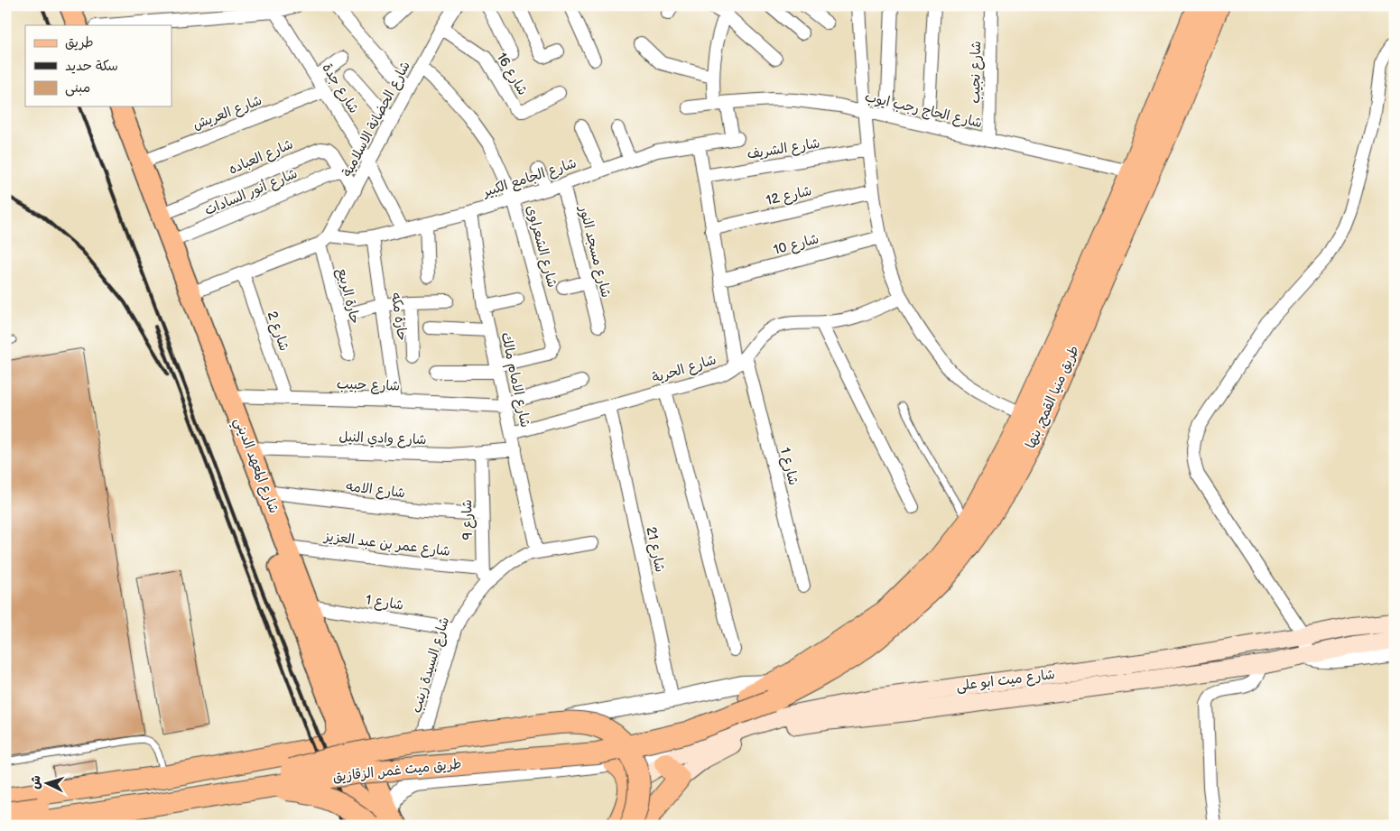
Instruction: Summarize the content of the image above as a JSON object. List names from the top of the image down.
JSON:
{
  "streets": {
    "highway": ["طريق منيا القمح, بنها", "طريق ميت غمر, الزقازيق"],
    "main road": ["شارع المعهد الديني", "شارع ميت ابو على"],
    "street": [
      "شارع نجيب",
      "شارع 16",
      "شارع جدة",
      "شارع الحاج رجب ايوب",
      "شارع العريش",
      "شارع الحضانة الاسلامية",
      "شارع الشريف",
      "شارع العباده",
      "شارع الجامع الكبير",
      "شارع أنور السادات",
      "شارع 12",
      "شارع 10",
      "شارع الشعراوى",
      "شارع مسجد النور",
      "حارة الربيع",
      "حارة مكه",
      "شارع 2",
      "شارع الحرية",
      "شارع الامام مالك",
      "شارع حبيب",
      "شارع وادي النيل",
      "شارع 1",
      "شارع الامه",
      "شارع 9",
      "شارع عمر بن عبد العزيز",
      "شارع 21",
      "شارع السيدة زينب"
    ]
  },
  "crossings": [
    ["شارع نجيب", "شارع الحاج رجب ايوب"],
    ["شارع 16", "شارع الحضانة الاسلامية"],
    ["شارع جدة", "شارع العريش"],
    ["شارع جدة", "شارع الحضانة الاسلامية"],
    ["شارع جدة", "شارع الجامع الكبير"],
    ["شارع الحاج رجب ايوب", "شارع الجامع الكبير"],
    ["شارع الحاج رجب ايوب", "طريق منيا القمح, بنها"],
    ["شارع العريش", "شارع المعهد الديني"],
    ["شارع الحضانة الاسلامية", "شارع العباده"],
    ["شارع الحضانة الاسلامية", "شارع الجامع الكبير"],
    ["شارع الحضانة الاسلامية", "شارع الشعراوى"],
    ["شارع الحضانة الاسلامية", "حارة الربيع"],
    ["شارع العباده", "شارع أنور السادات"],
    ["شارع العباده", "شارع المعهد الديني"],
    ["شارع الجامع الكبير", "شارع الشعراوى"],
    ["شارع الجامع الكبير", "شارع مسجد النور"],
    ["شارع الجامع الكبير", "حارة الربيع"],
    ["شارع الجامع الكبير", "حارة مكه"],
    ["شارع الجامع الكبير", "شارع 2"],
    ["شارع الجامع الكبير", "شارع الامام مالك"],
    ["شارع الجامع الكبير", "شارع المعهد الديني"],
    ["شارع أنور السادات", "شارع المعهد الديني"],
    ["شارع الشعراوى", "شارع الامام مالك"],
    ["حارة مكه", "شارع حبيب"],
    ["شارع 2", "شارع حبيب"],
    ["شارع الحرية", "شارع الامام مالك"],
    ["شارع الحرية", "شارع 1"],
    ["شارع الحرية", "شارع 21"],
    ["شارع الامام مالك", "شارع حبيب"],
    ["شارع الامام مالك", "شارع وادي النيل"],
    ["شارع الامام مالك", "شارع السيدة زينب"],
    ["شارع حبيب", "شارع المعهد الديني"],
    ["طريق منيا القمح, بنها", "طريق ميت غمر, الزقازيق"],
    ["شارع وادي النيل", "شارع المعهد الديني"],
    ["شارع وادي النيل", "شارع 9"],
    ["شارع المعهد الديني", "شارع 1"],
    ["شارع المعهد الديني", "شارع الامه"],
    ["شارع المعهد الديني", "شارع عمر بن عبد العزيز"],
    ["شارع المعهد الديني", "طريق ميت غمر, الزقازيق"],
    ["شارع 1", "شارع السيدة زينب"],
    ["شارع الامه", "شارع 9"],
    ["شارع 9", "شارع عمر بن عبد العزيز"],
    ["شارع 9", "شارع السيدة زينب"]
  ],
  "legend": ["طريق", "سكة حديد", "مبنى"],
  "north": "left"
}
